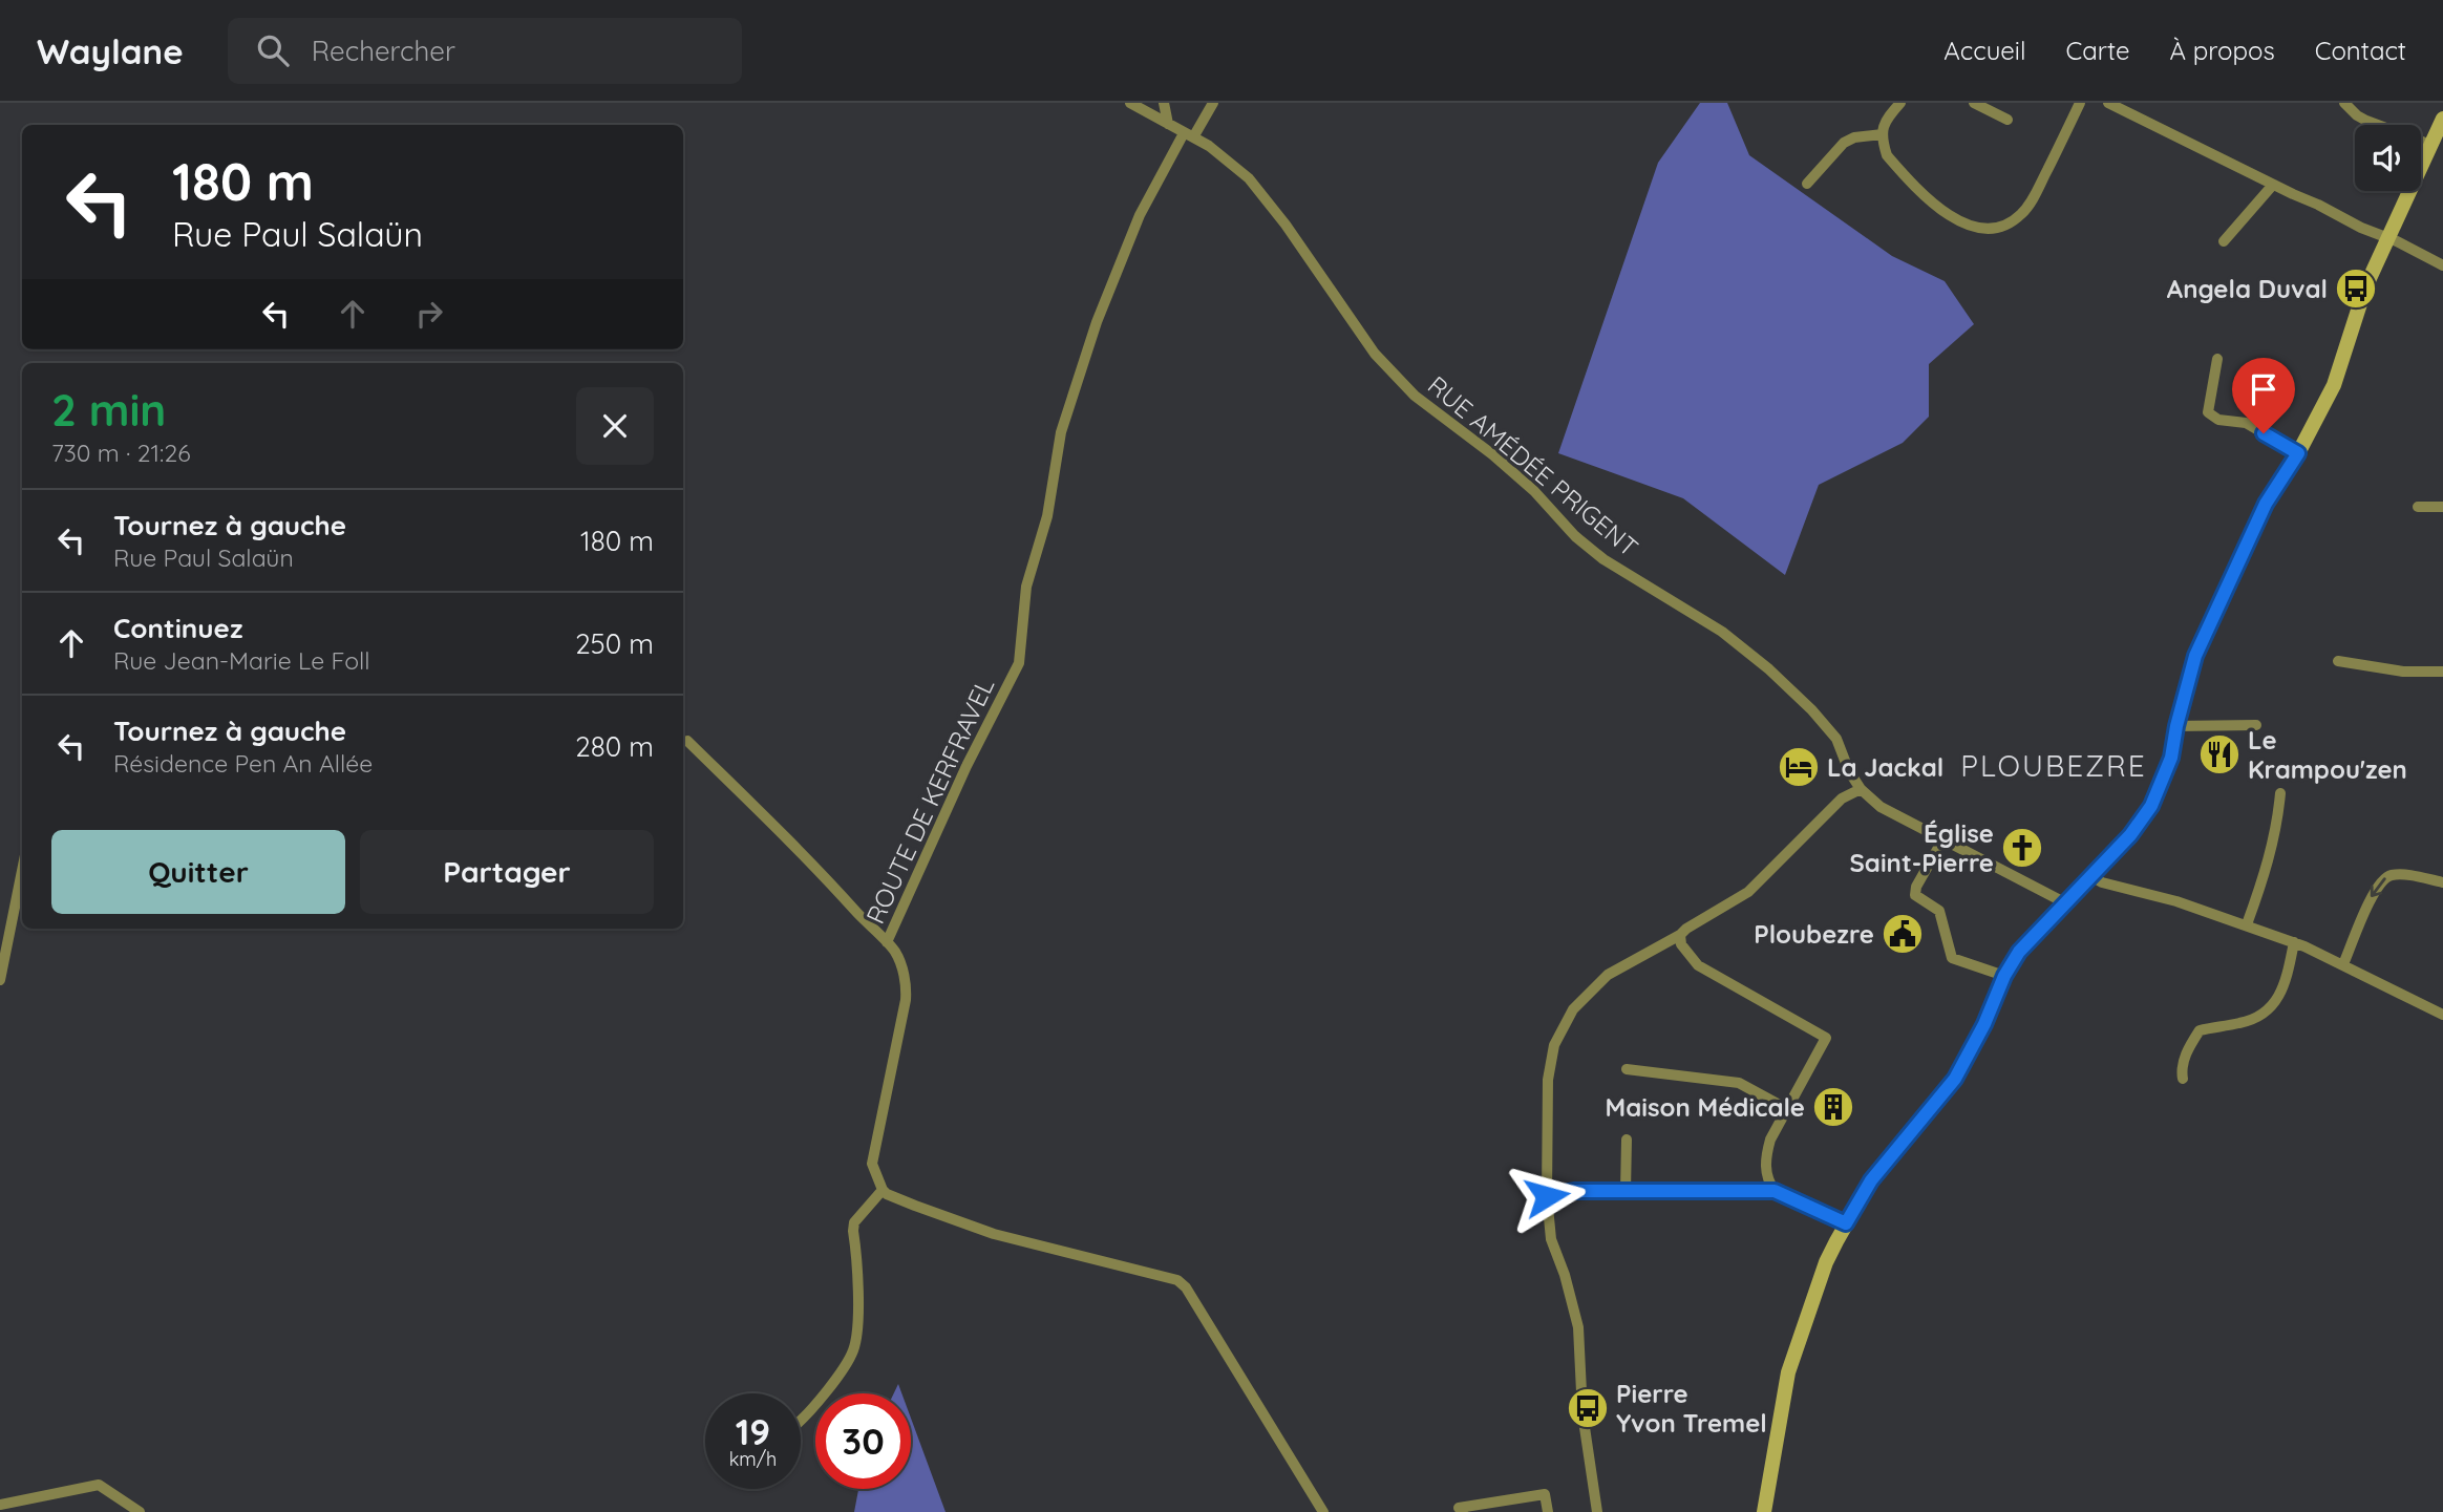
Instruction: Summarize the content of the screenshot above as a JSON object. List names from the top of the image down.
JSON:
{
  "streets": {
    "street": ["RUE AMÉDÉE PRIGENT", "ROUTE DE KERFRAVEL"]
  },
  "crossings": [
    ["RUE AMÉDÉE PRIGENT", "ROUTE DE KERFRAVEL"]
  ],
  "districts": ["PLOUBEZRE"],
  "places": {
    "bus stop": ["Angela Duval", "Pierre Yvon Tremel"],
    "restaurant": ["Le Krampou'zen"],
    "hotel": ["La Jackal"],
    "church": ["Église Saint-Pierre"],
    "public building": ["Ploubezre"],
    "building": ["Maison Médicale"]
  },
  "page": {
    "header": "Waylane",
    "search": "Rechercher",
    "nav": [
      "Accueil",
      "Carte",
      "À propos",
      "Contact"
    ],
    "turn": ["180 m", "Rue Paul Salaün"],
    "heading": ["2 min", "730 m · 21:26"],
    "list": [
      {
        "name": "Tournez à gauche",
        "note": "Rue Paul Salaün",
        "value": "180 m"
      },
      {
        "name": "Continuez",
        "note": "Rue Jean-Marie Le Foll",
        "value": "250 m"
      },
      {
        "name": "Tournez à gauche",
        "note": "Résidence Pen An Allée",
        "value": "280 m"
      }
    ],
    "buttons": ["Quitter", "Partager"],
    "speed": "19 km/h",
    "limit": "30"
  }
}
